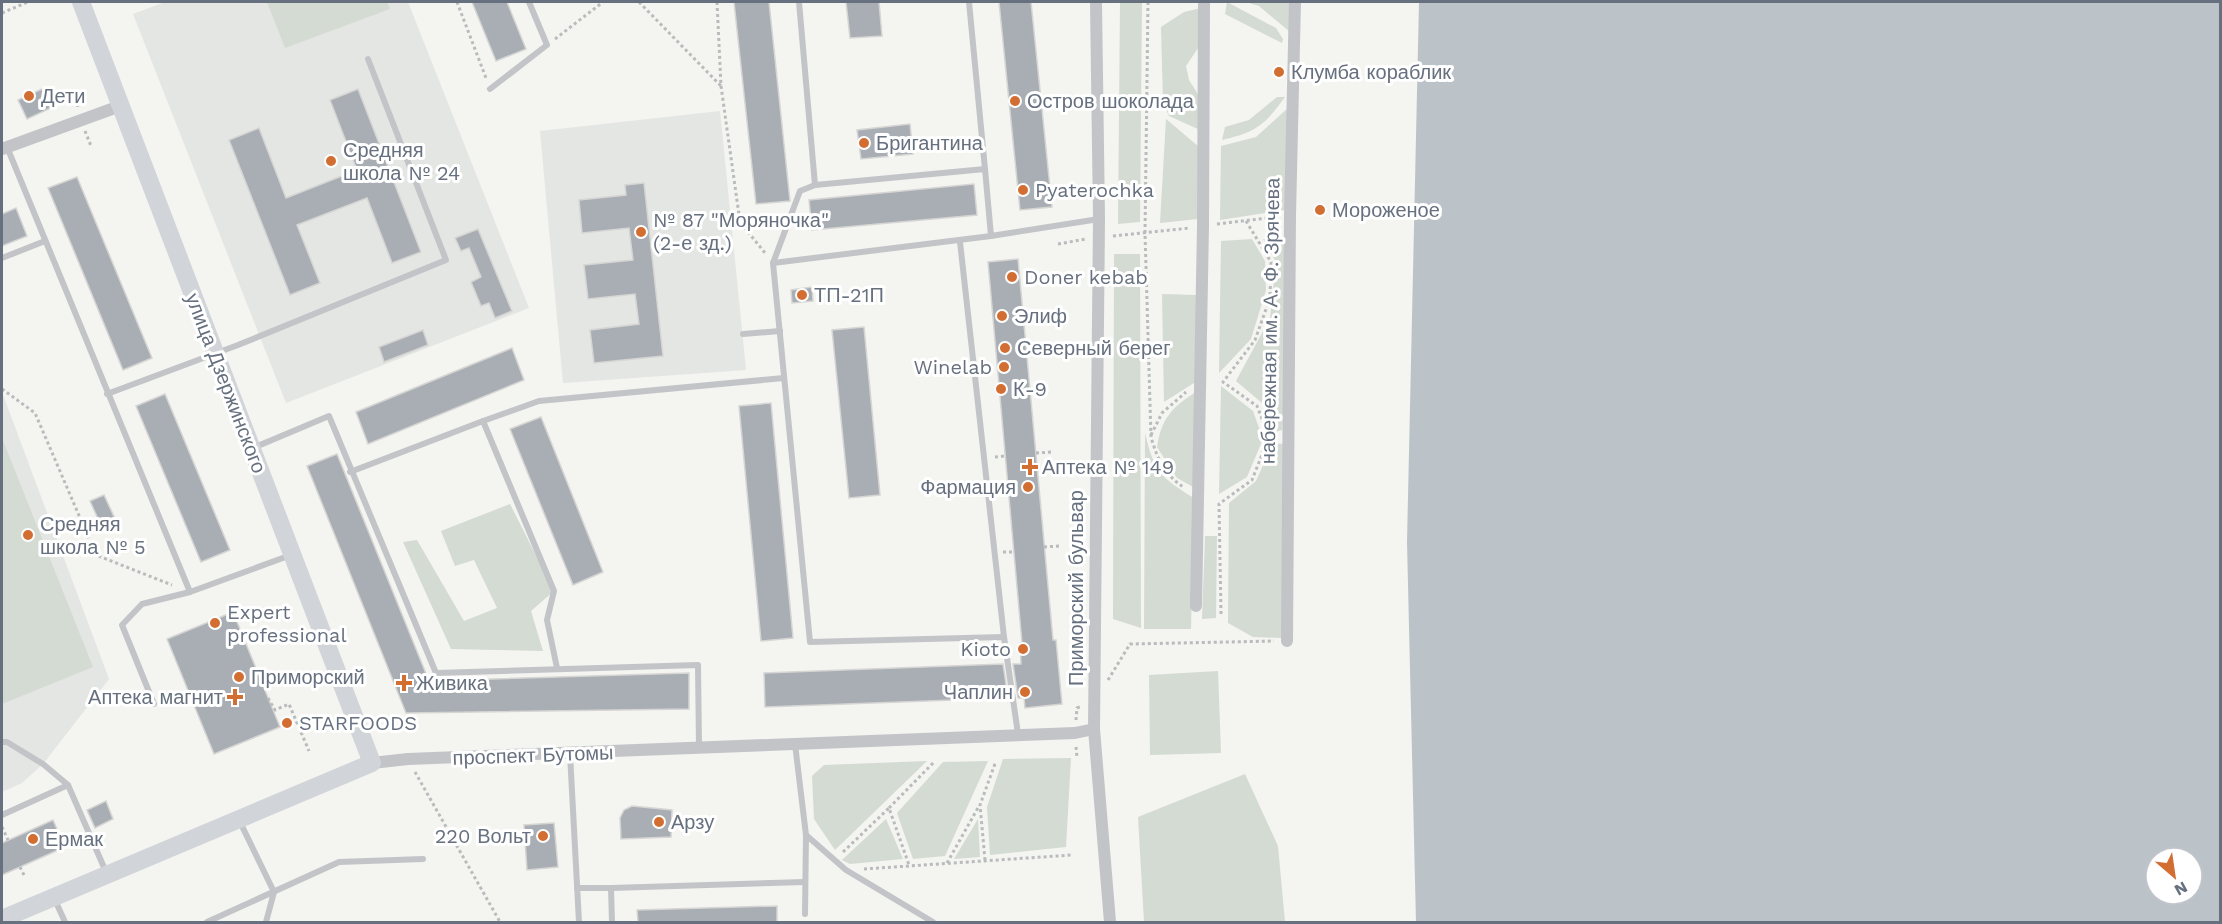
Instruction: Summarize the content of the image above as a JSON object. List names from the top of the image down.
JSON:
{
  "streets": {
    "street": [
      "набережная им. А. Ф. Зрячева",
      "улица Дзержинского",
      "Приморский бульвар",
      "проспект Бутомы"
    ]
  },
  "crossings": [
    ["улица Дзержинского", "проспект Бутомы"],
    ["Приморский бульвар", "проспект Бутомы"]
  ],
  "places": {
    "other": [
      "Клумба кораблик",
      "Дети",
      "Остров шоколада",
      "Бригантина",
      "Средняя школа № 24",
      "Pyaterochka",
      "Мороженое",
      "№ 87 \"Моряночка\" (2-е зд.)",
      "Doner kebab",
      "ТП-21П",
      "Элиф",
      "Северный берег",
      "Winelab",
      "К-9",
      "Фармация",
      "Средняя школа № 5",
      "Expert professional",
      "Kioto",
      "Приморский",
      "Чаплин",
      "STARFOODS",
      "Арзу",
      "220 Вольт",
      "Ермак"
    ],
    "health": ["Аптека № 149", "Живика", "Аптека магнит"]
  },
  "north": "bottom right"
}
